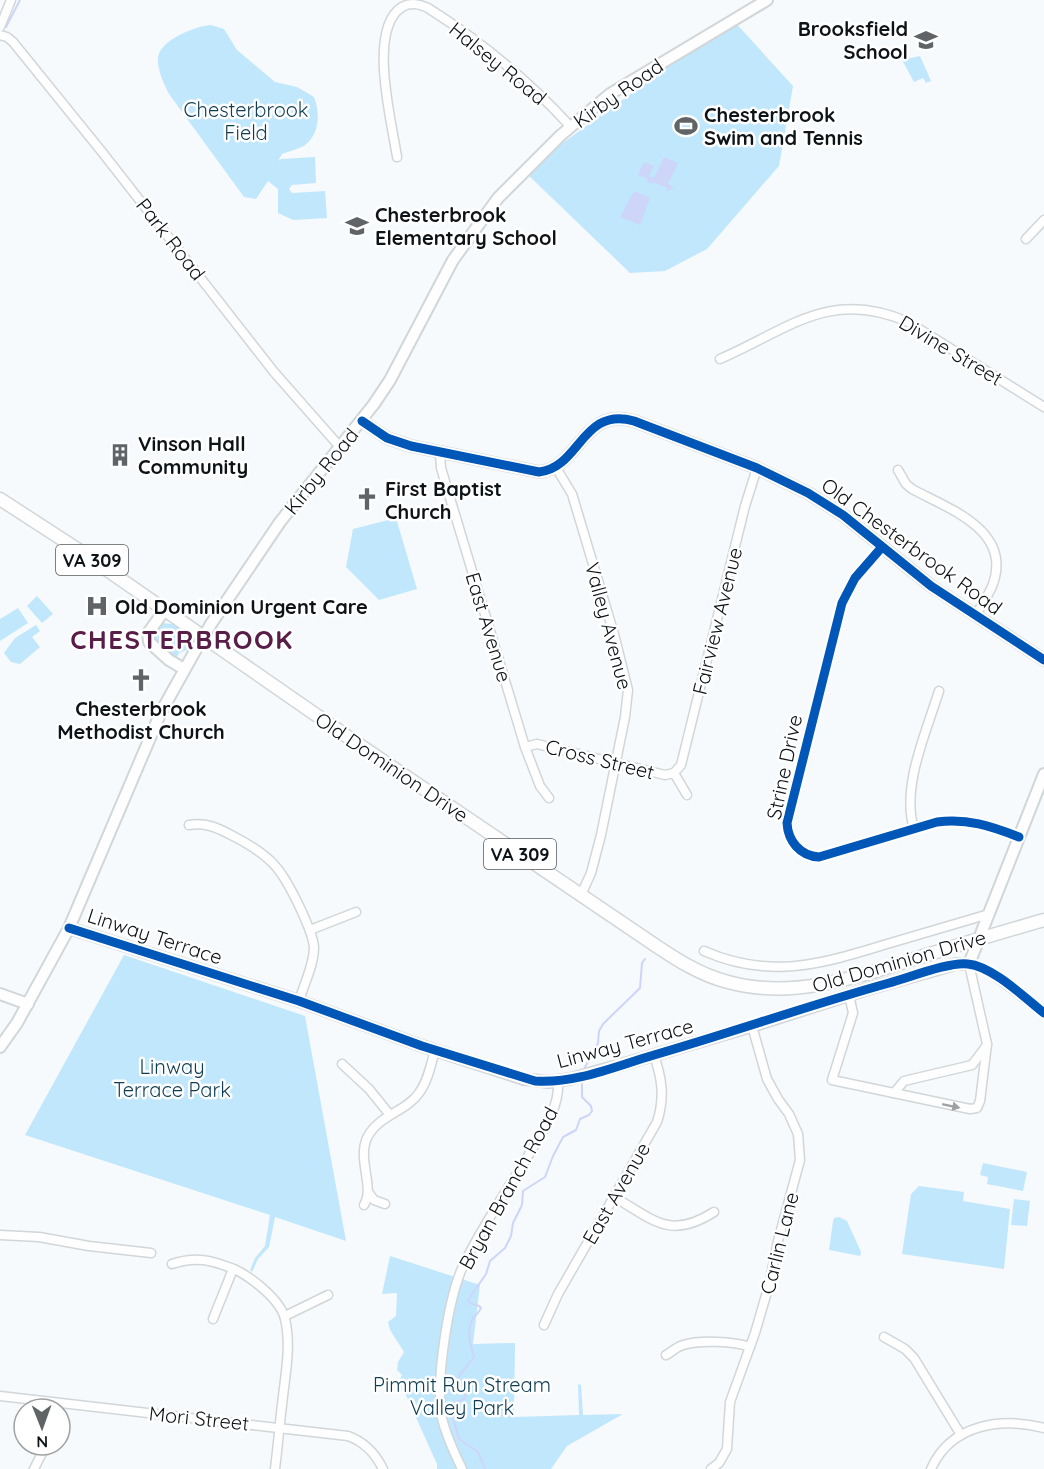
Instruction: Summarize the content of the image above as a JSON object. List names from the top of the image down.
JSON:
{
  "streets": {
    "main road": ["VA 309", "Old Dominion Drive"],
    "street": [
      "Halsey Road",
      "Kirby Road",
      "Park Road",
      "Divine Street",
      "Old Chesterbrook Road",
      "Fairview Avenue",
      "Valley Avenue",
      "East Avenue",
      "Cross Street",
      "Strine Drive",
      "Linway Terrace",
      "Bryan Branch Road",
      "Carlin Lane",
      "Mori Street"
    ]
  },
  "crossings": [
    ["Halsey Road", "Kirby Road"],
    ["Kirby Road", "Park Road"],
    ["Kirby Road", "Linway Terrace"],
    ["Old Chesterbrook Road", "Fairview Avenue"],
    ["Old Chesterbrook Road", "Valley Avenue"],
    ["Old Chesterbrook Road", "Strine Drive"],
    ["Fairview Avenue", "Cross Street"],
    ["Valley Avenue", "Cross Street"],
    ["Valley Avenue", "Old Dominion Drive"],
    ["East Avenue", "Cross Street"],
    ["East Avenue", "Linway Terrace"],
    ["Linway Terrace", "Bryan Branch Road"],
    ["Linway Terrace", "Carlin Lane"]
  ],
  "districts": ["CHESTERBROOK"],
  "parks": ["Chesterbrook Field", "Linway Terrace Park", "Pimmit Run Stream Valley Park"],
  "places": {
    "school or university": ["Brooksfield School", "Chesterbrook Elementary School"],
    "sports": ["Chesterbrook Swim and Tennis"],
    "building": ["Vinson Hall Community"],
    "church": ["First Baptist Church", "Chesterbrook Methodist Church"],
    "hospital": ["Old Dominion Urgent Care"]
  },
  "north": "bottom"
}
